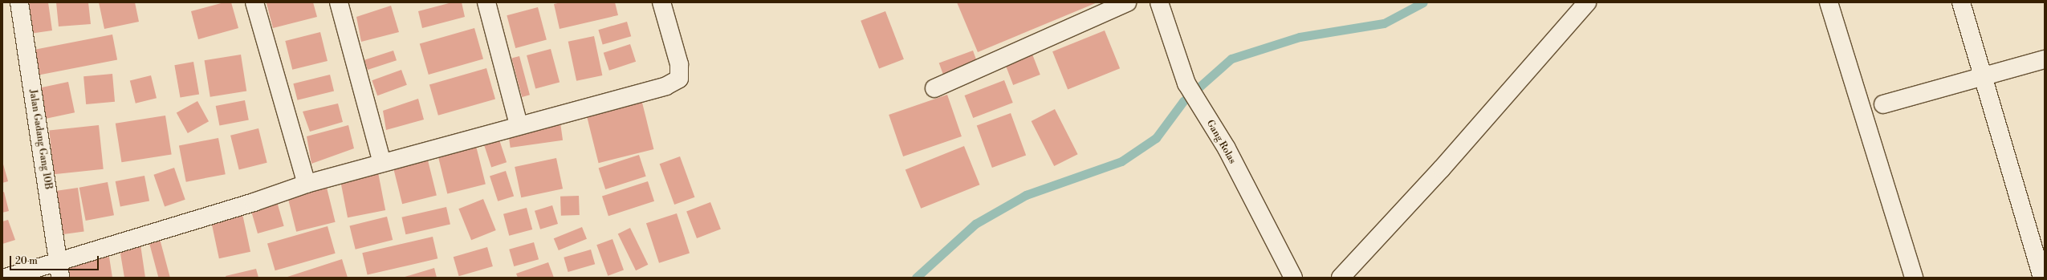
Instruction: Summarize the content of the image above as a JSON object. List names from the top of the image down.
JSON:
{
  "streets": {
    "street": ["Jalan Gadang Gang 10B", "Gang Rolas"]
  },
  "scale_bar": "20 m"
}
